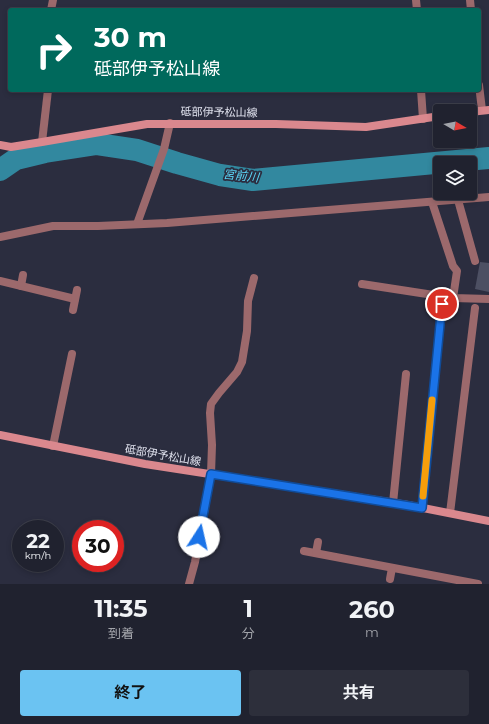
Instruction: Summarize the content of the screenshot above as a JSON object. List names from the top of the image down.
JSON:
{
  "streets": {
    "main road": ["砥部伊予松山線"]
  },
  "water": ["宮前川"],
  "north": "right",
  "page": {
    "turn": ["30 m", "砥部伊予松山線"],
    "speed": "22 km/h",
    "limit": "30",
    "eta": [
      "11:35",
      "到着",
      "1",
      "分",
      "260",
      "m"
    ],
    "buttons": ["終了", "共有"]
  }
}
